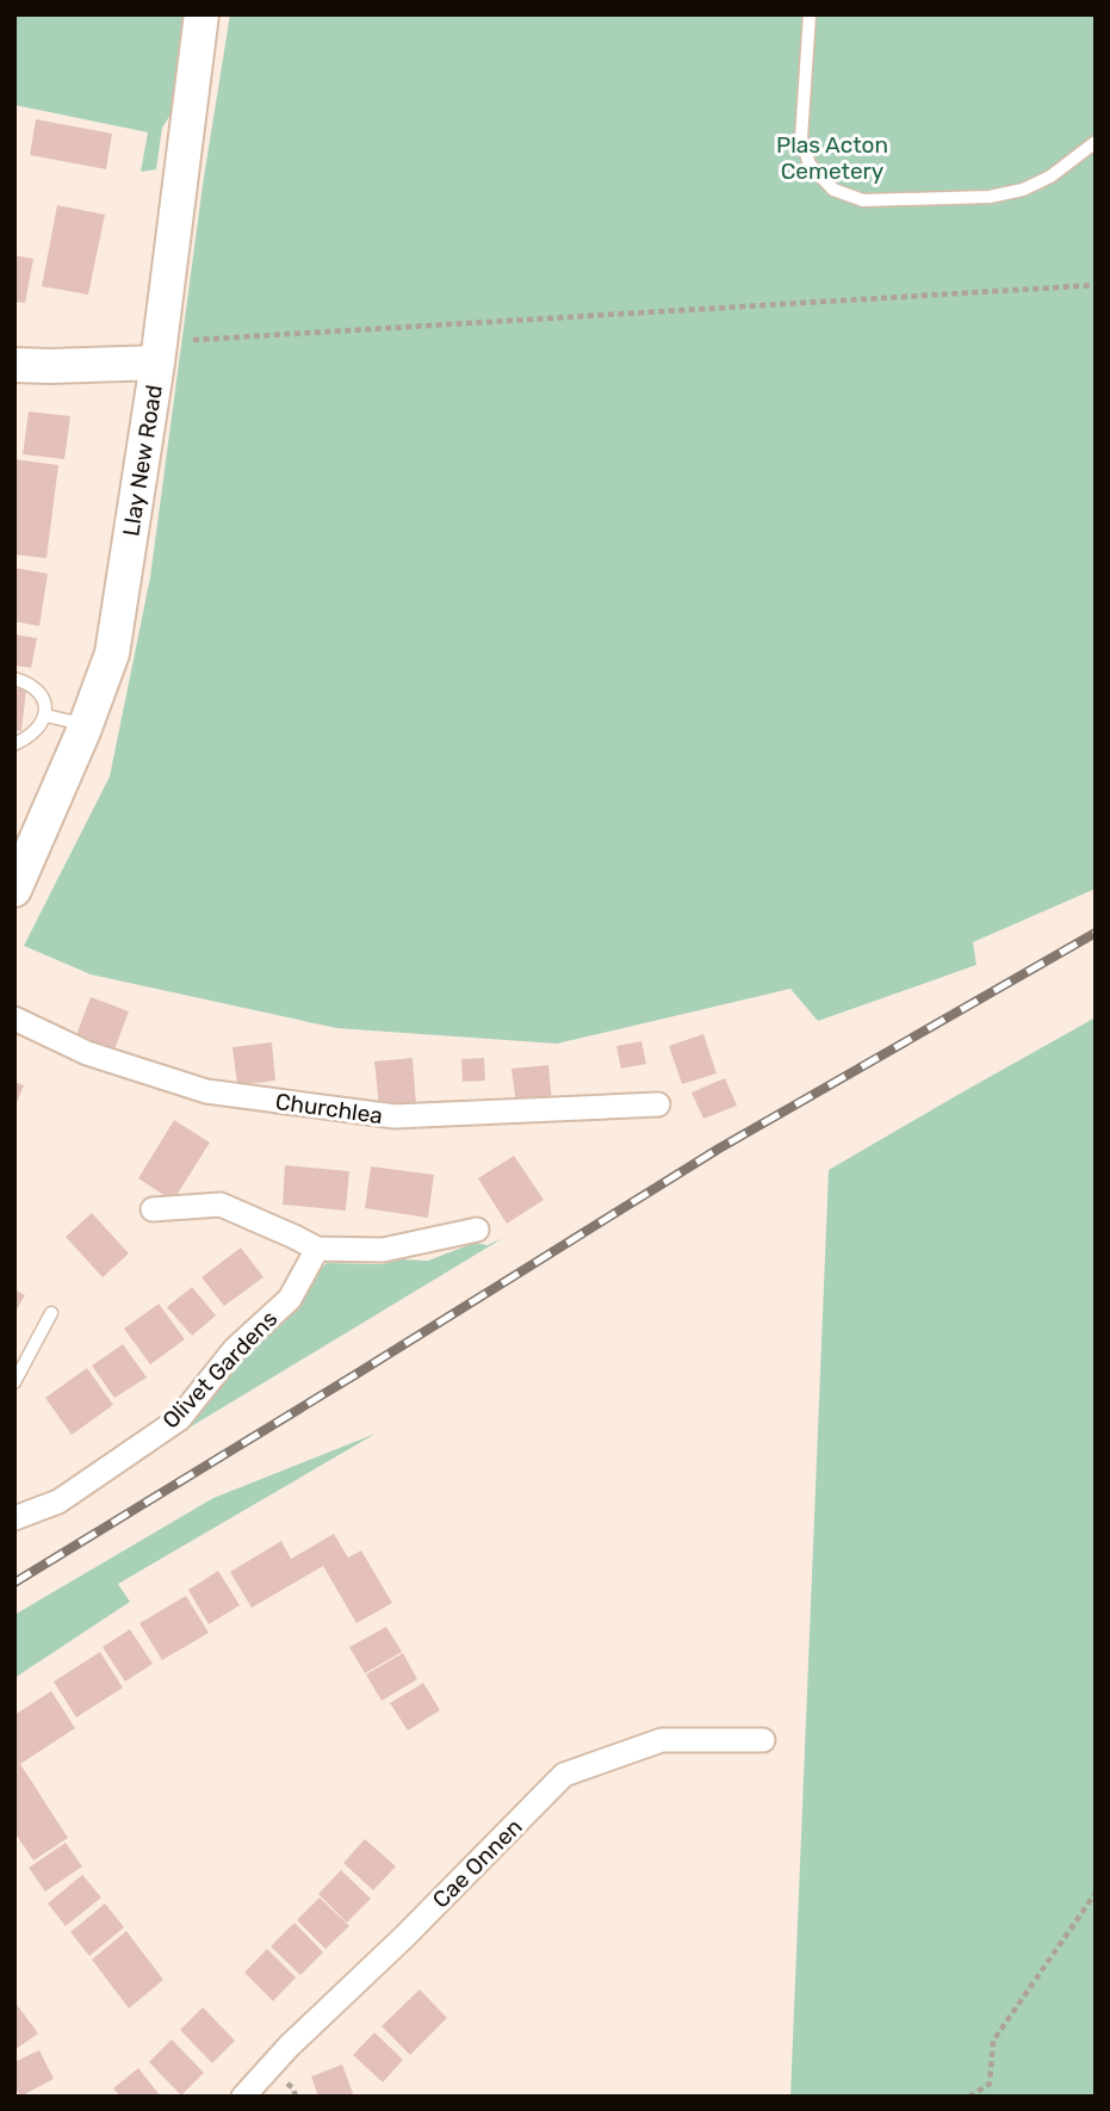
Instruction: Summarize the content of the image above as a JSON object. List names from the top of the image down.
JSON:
{
  "streets": {
    "main road": ["Llay New Road"],
    "street": ["Churchlea", "Olivet Gardens", "Cae Onnen"]
  },
  "parks": ["Plas Acton Cemetery"]
}
